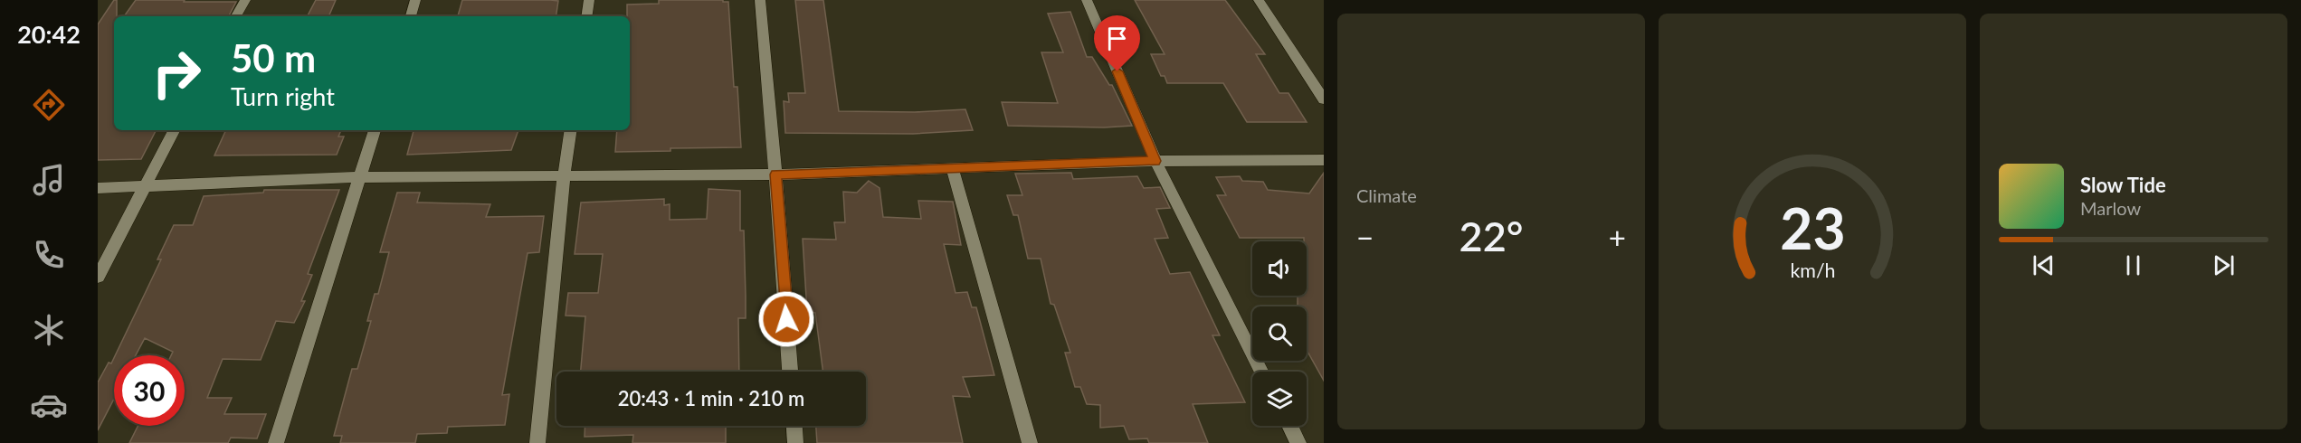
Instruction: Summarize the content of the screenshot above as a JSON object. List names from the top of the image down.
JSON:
{
  "page": {
    "tabs": "20:42",
    "tile": "Climate",
    "turn": ["50 m", "Turn right"],
    "song": ["Slow Tide", "Marlow"],
    "heat": ["−", "22°", "+"],
    "limit": "30",
    "trip": "20:43 · 1 min · 210 m",
    "gauge": ["23", "km/h"]
  }
}
